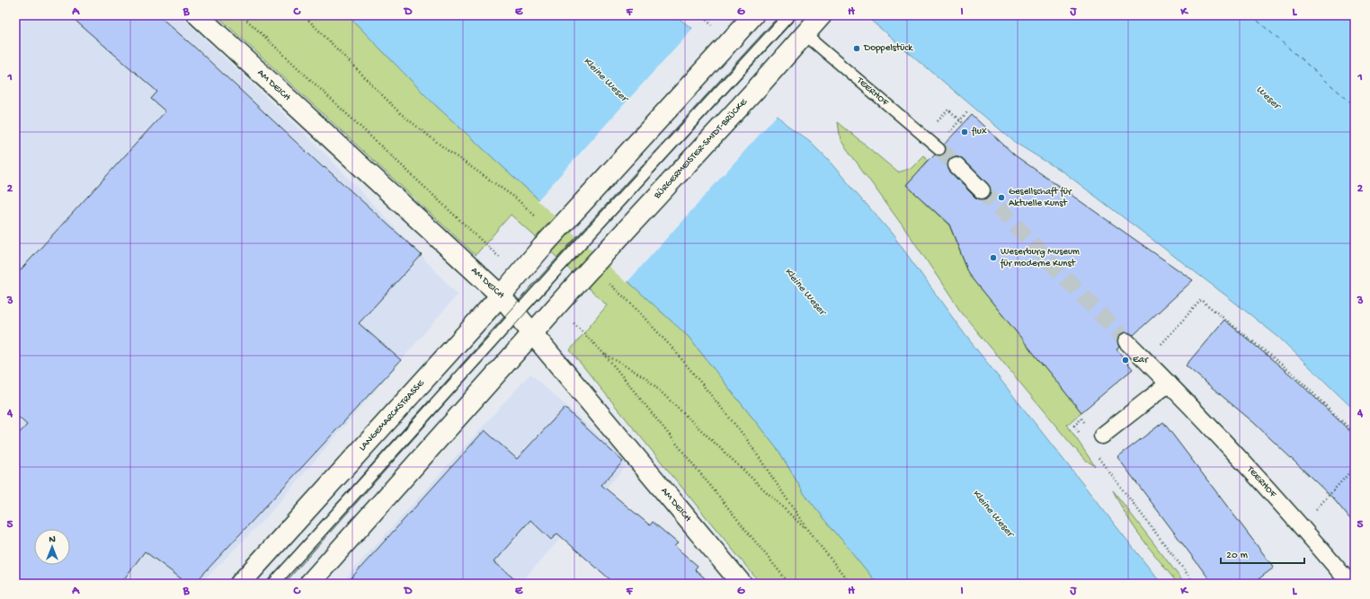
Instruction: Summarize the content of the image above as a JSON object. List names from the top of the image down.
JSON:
{
  "streets": {
    "main road": ["AM DEICH", "BÜRGERMEISTER-SMIDT-BRÜCKE", "LANGEMARCKSTRASSE"],
    "street": ["TEERHOF"]
  },
  "crossings": [
    ["AM DEICH", "LANGEMARCKSTRASSE"],
    ["TEERHOF", "BÜRGERMEISTER-SMIDT-BRÜCKE"]
  ],
  "water": ["Kleine Weser", "Weser"],
  "places": [
    "Doppelstück",
    "flux",
    "Gesellschaft für Aktuelle Kunst",
    "Weserburg Museum für moderne Kunst",
    "Ear"
  ],
  "scale_bar": "20 m",
  "north": "top",
  "grid": {
    "columns": [
      "A",
      "B",
      "C",
      "D",
      "E",
      "F",
      "G",
      "H",
      "I",
      "J",
      "K",
      "L"
    ],
    "rows": [
      "1",
      "2",
      "3",
      "4",
      "5"
    ]
  }
}
